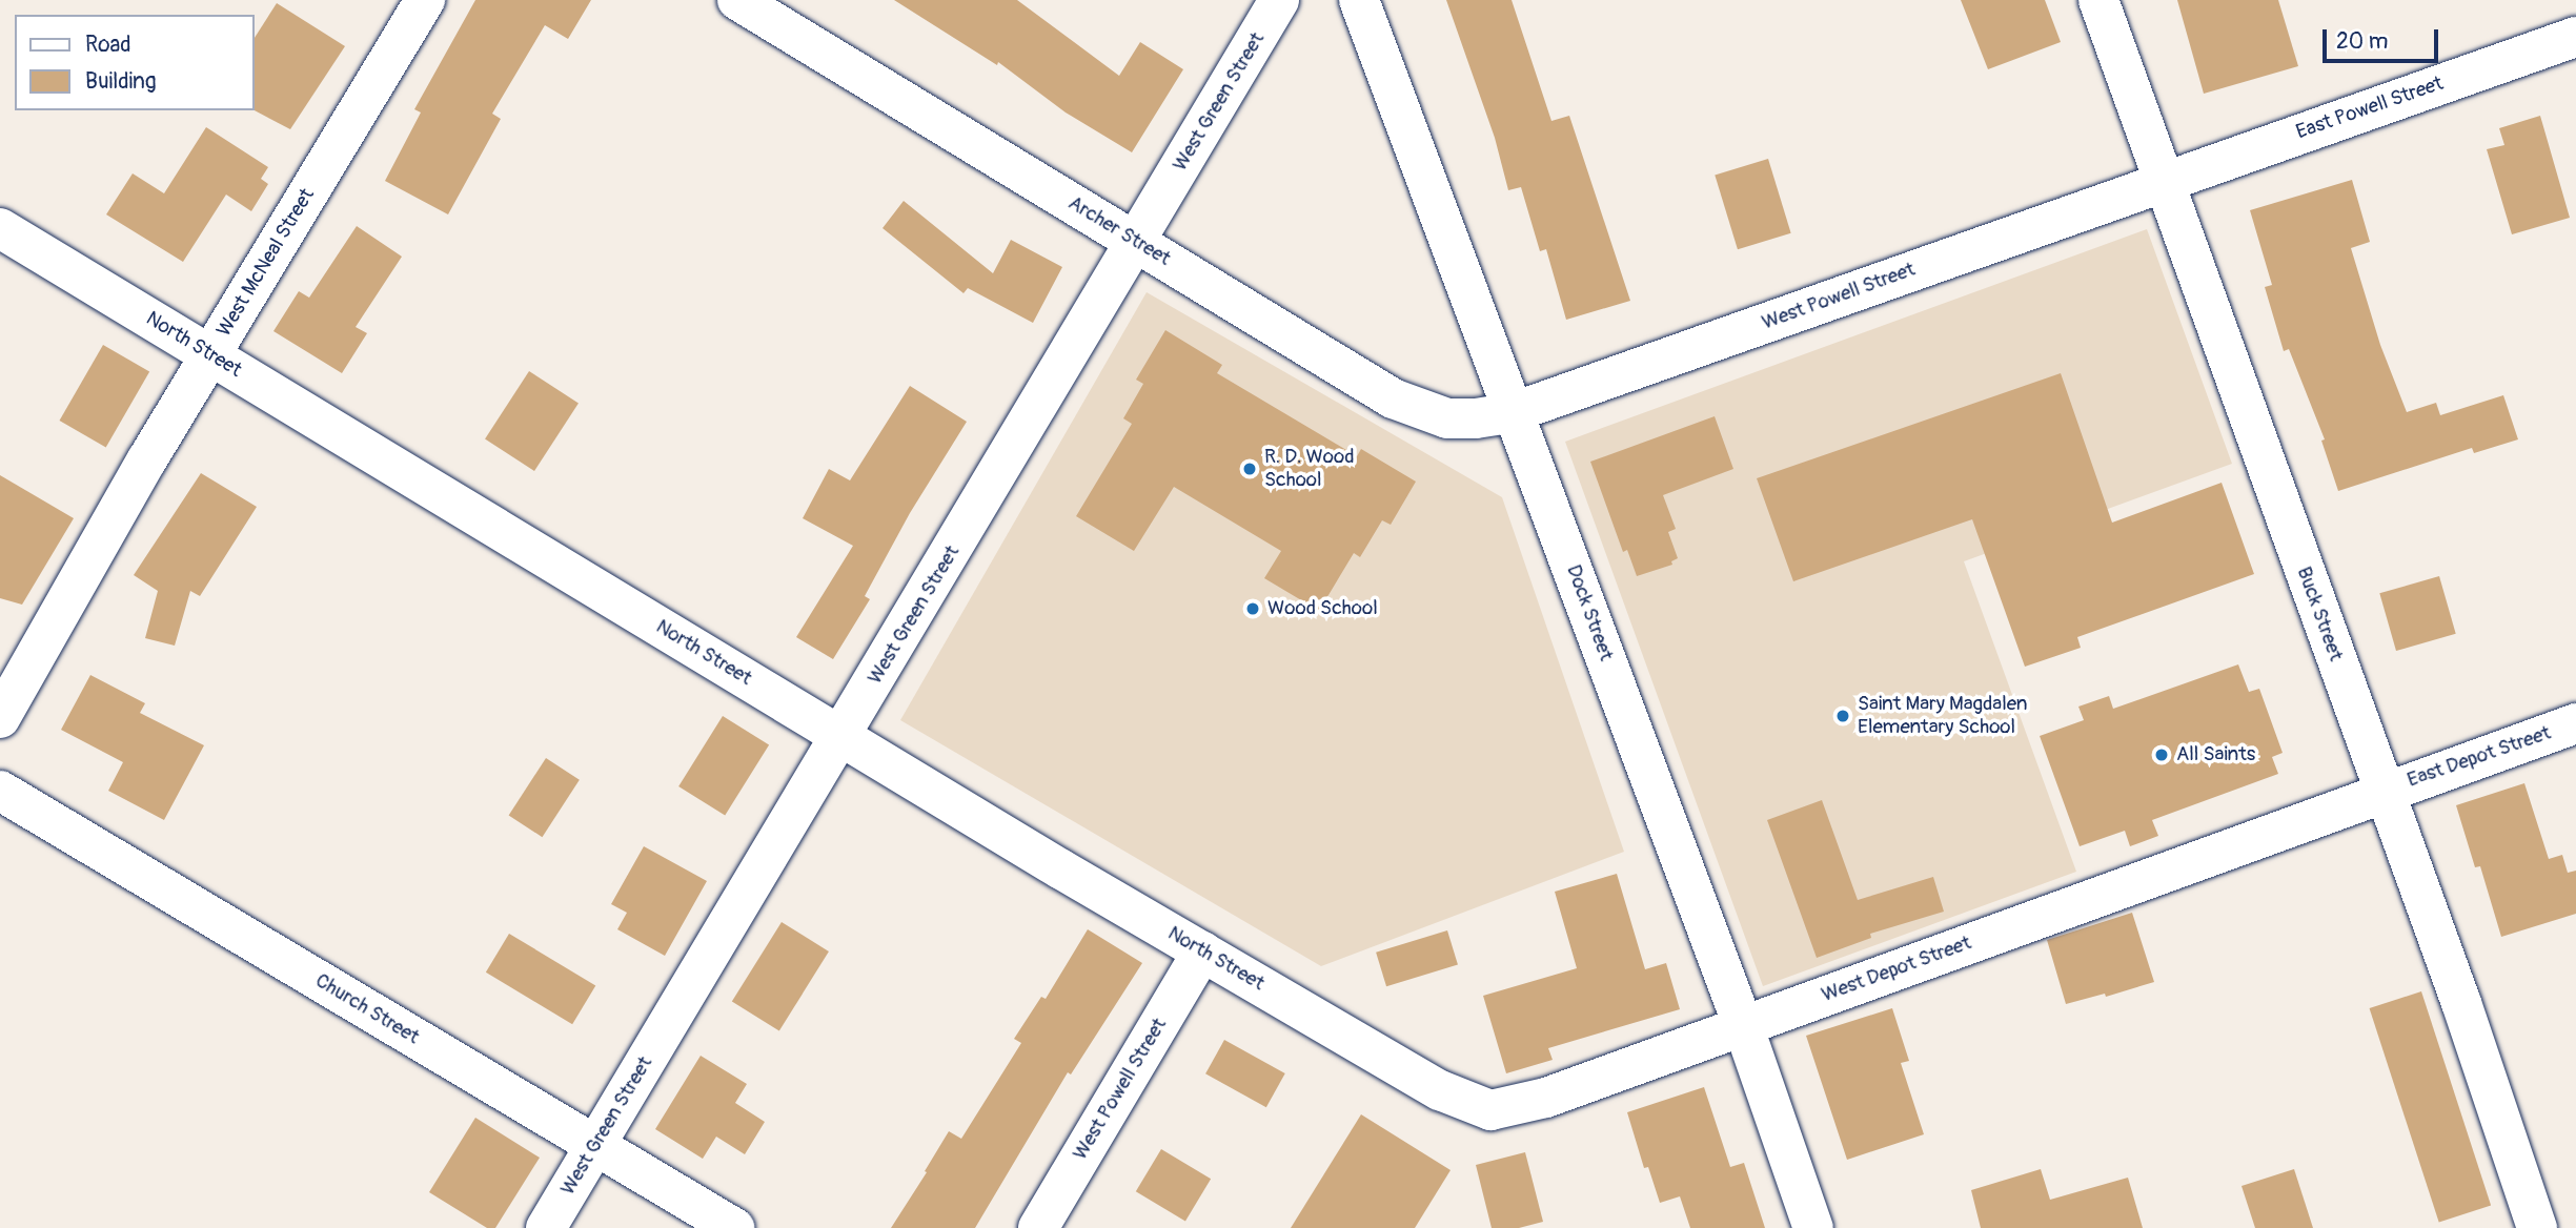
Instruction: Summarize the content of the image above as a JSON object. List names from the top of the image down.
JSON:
{
  "streets": {
    "street": [
      "West Green Street",
      "East Powell Street",
      "Archer Street",
      "West McNeal Street",
      "West Powell Street",
      "North Street",
      "Dock Street",
      "Buck Street",
      "East Depot Street",
      "West Depot Street",
      "Church Street"
    ]
  },
  "crossings": [
    ["West Green Street", "Archer Street"],
    ["West Green Street", "North Street"],
    ["West Green Street", "Church Street"],
    ["East Powell Street", "West Powell Street"],
    ["East Powell Street", "Buck Street"],
    ["Archer Street", "West Powell Street"],
    ["Archer Street", "Dock Street"],
    ["West McNeal Street", "North Street"],
    ["West Powell Street", "North Street"],
    ["West Powell Street", "Dock Street"],
    ["West Powell Street", "Buck Street"],
    ["North Street", "West Depot Street"],
    ["Dock Street", "West Depot Street"],
    ["Buck Street", "East Depot Street"],
    ["Buck Street", "West Depot Street"],
    ["East Depot Street", "West Depot Street"]
  ],
  "places": [
    "R. D. Wood School",
    "Wood School",
    "Saint Mary Magdalen Elementary School",
    "All Saints"
  ],
  "legend": ["Road", "Building"],
  "scale_bar": "20 m"
}
